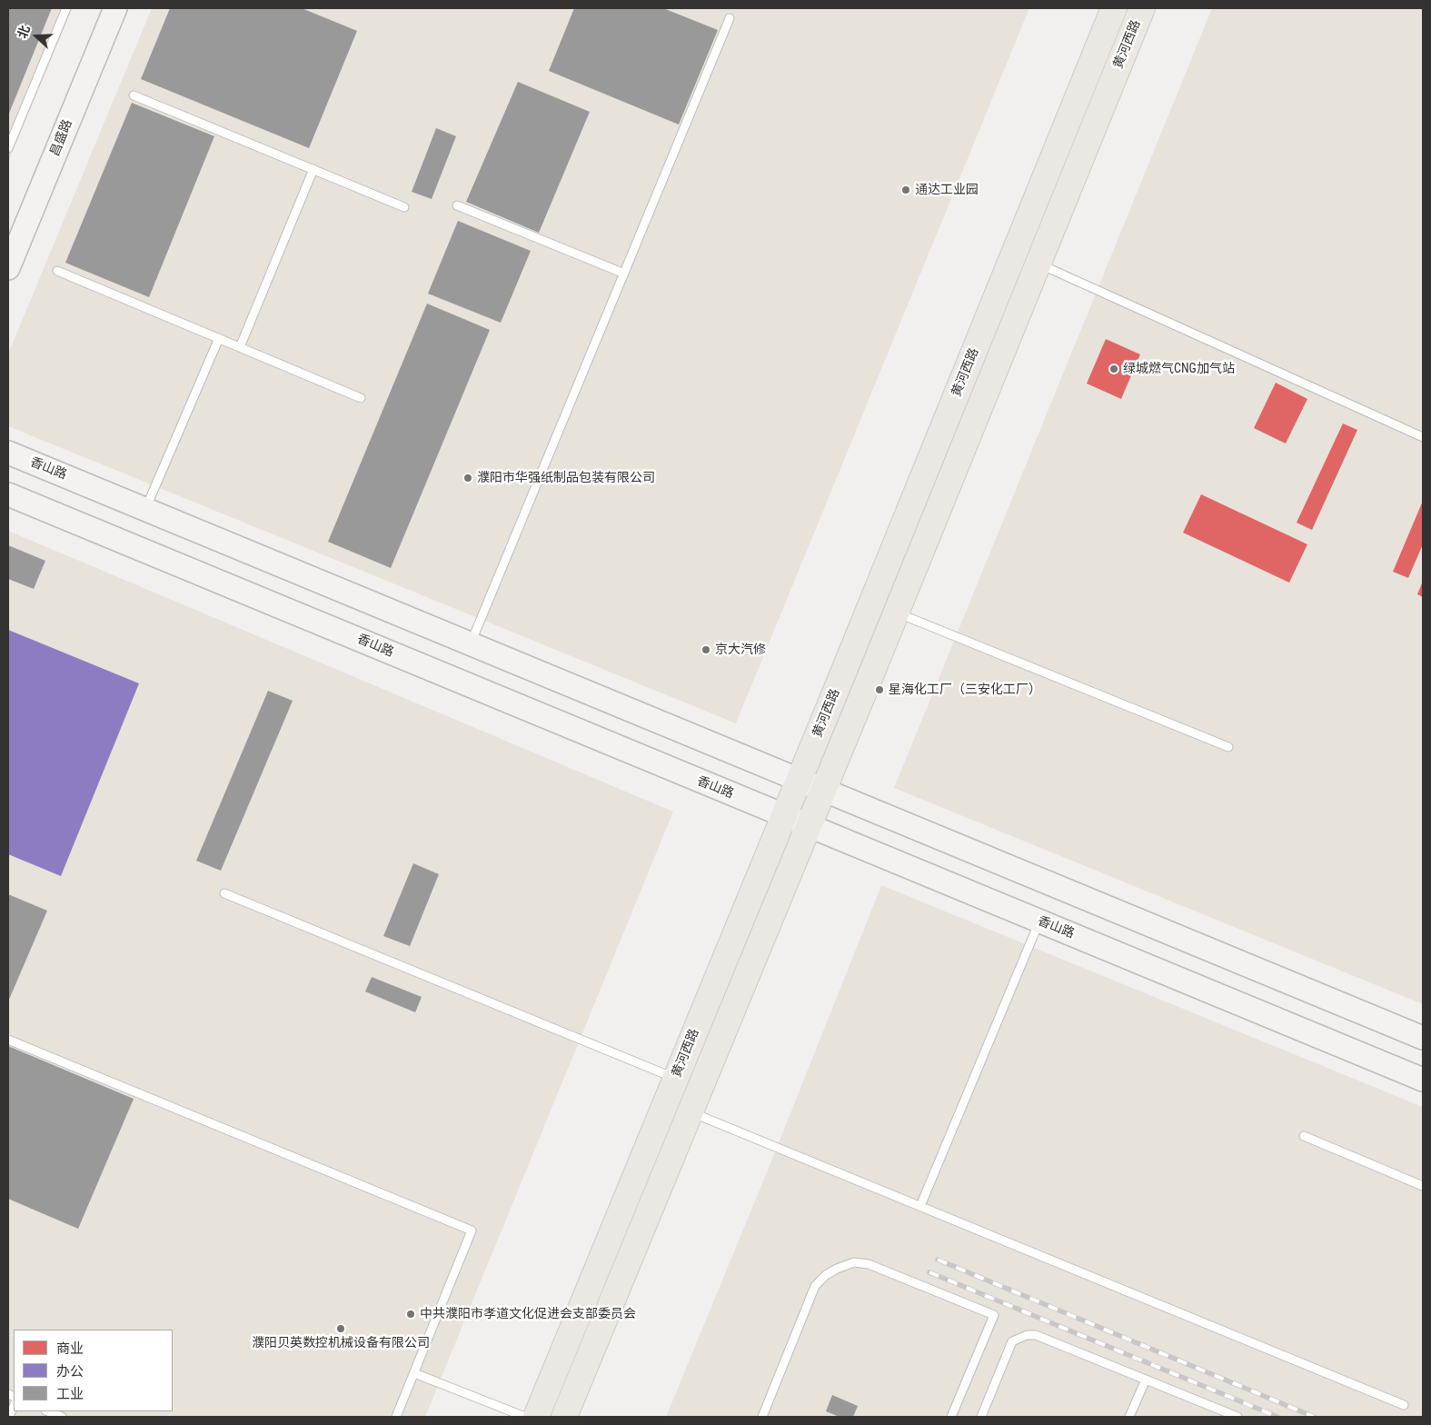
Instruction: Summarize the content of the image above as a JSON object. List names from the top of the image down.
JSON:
{
  "streets": {
    "main road": ["黄河西路"],
    "street": ["昌盛路", "香山路"]
  },
  "crossings": [
    ["黄河西路", "香山路"]
  ],
  "places": [
    "通达工业园",
    "绿城燃气CNG加气站",
    "濮阳市华强纸制品包装有限公司",
    "京大汽修",
    "星海化工厂（三安化工厂）",
    "中共濮阳市孝道文化促进会支部委员会",
    "濮阳贝英数控机械设备有限公司"
  ],
  "legend": ["商业", "办公", "工业"],
  "north": "left"
}
